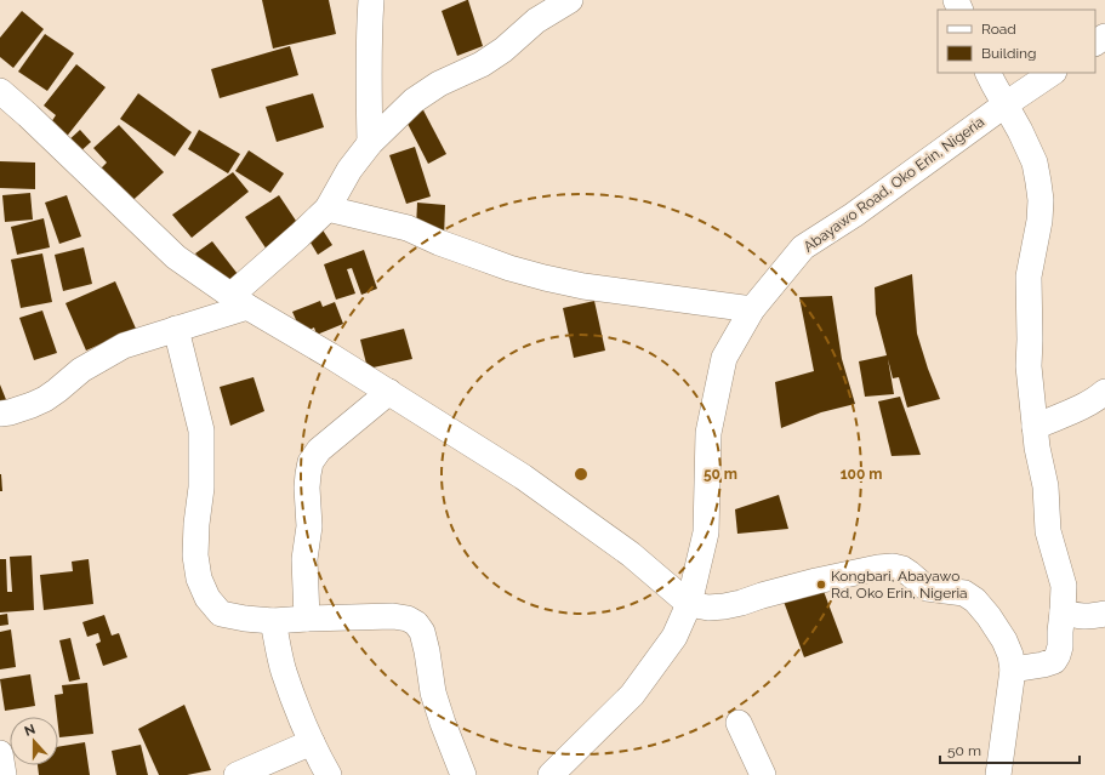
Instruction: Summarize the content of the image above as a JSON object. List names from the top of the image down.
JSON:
{
  "streets": {
    "street": ["Abayawo Road, Oko Erin, Nigeria"]
  },
  "places": ["Kongbari, Abayawo Rd, Oko Erin, Nigeria"],
  "legend": ["Road", "Building"],
  "scale_bar": "50 m",
  "north": "top",
  "rings": ["50 m", "100 m"]
}
